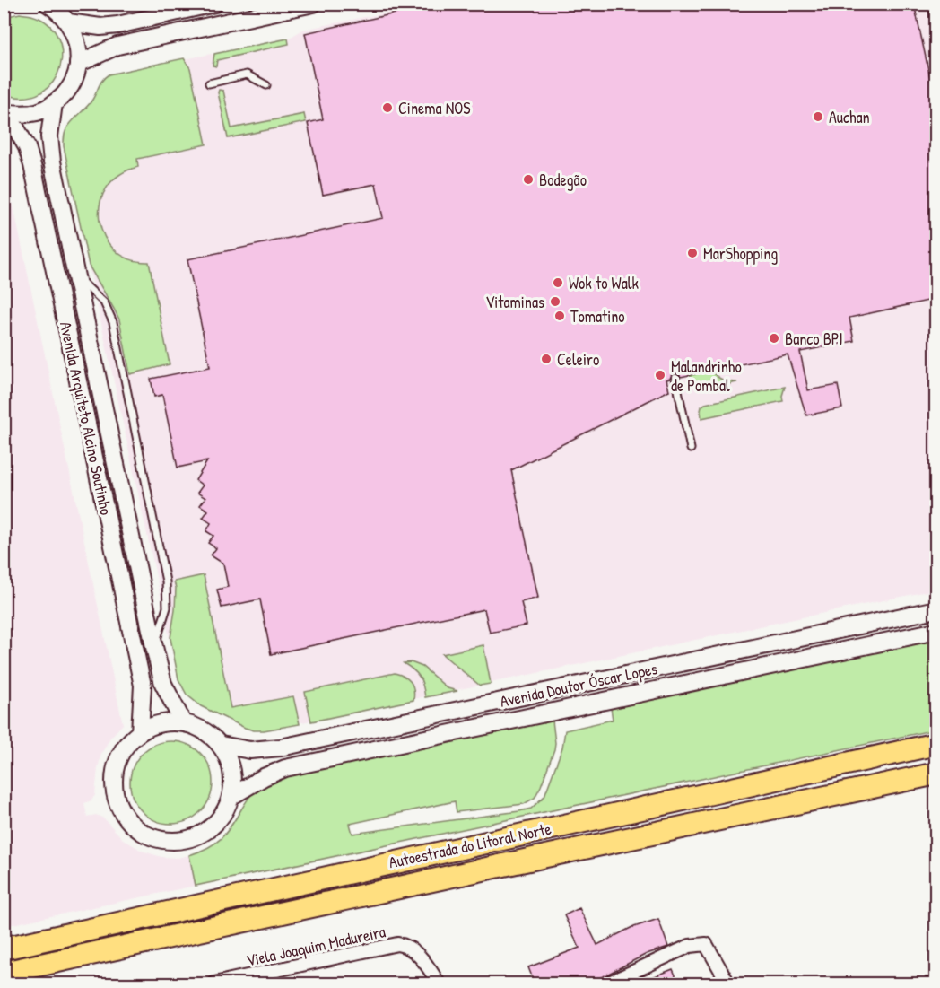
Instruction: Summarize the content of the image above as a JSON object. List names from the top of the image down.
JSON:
{
  "streets": {
    "highway": ["Autoestrada do Litoral Norte"],
    "main road": ["Avenida Arquiteto Alcino Soutinho", "Avenida Doutor Óscar Lopes"],
    "street": ["Viela Joaquim Madureira"]
  },
  "crossings": [
    ["Avenida Arquiteto Alcino Soutinho", "Avenida Doutor Óscar Lopes"]
  ],
  "places": [
    "Cinema NOS",
    "Auchan",
    "Bodegão",
    "MarShopping",
    "Wok to Walk",
    "Vitaminas",
    "Tomatino",
    "Banco BPI",
    "Celeiro",
    "Malandrinho de Pombal"
  ]
}
